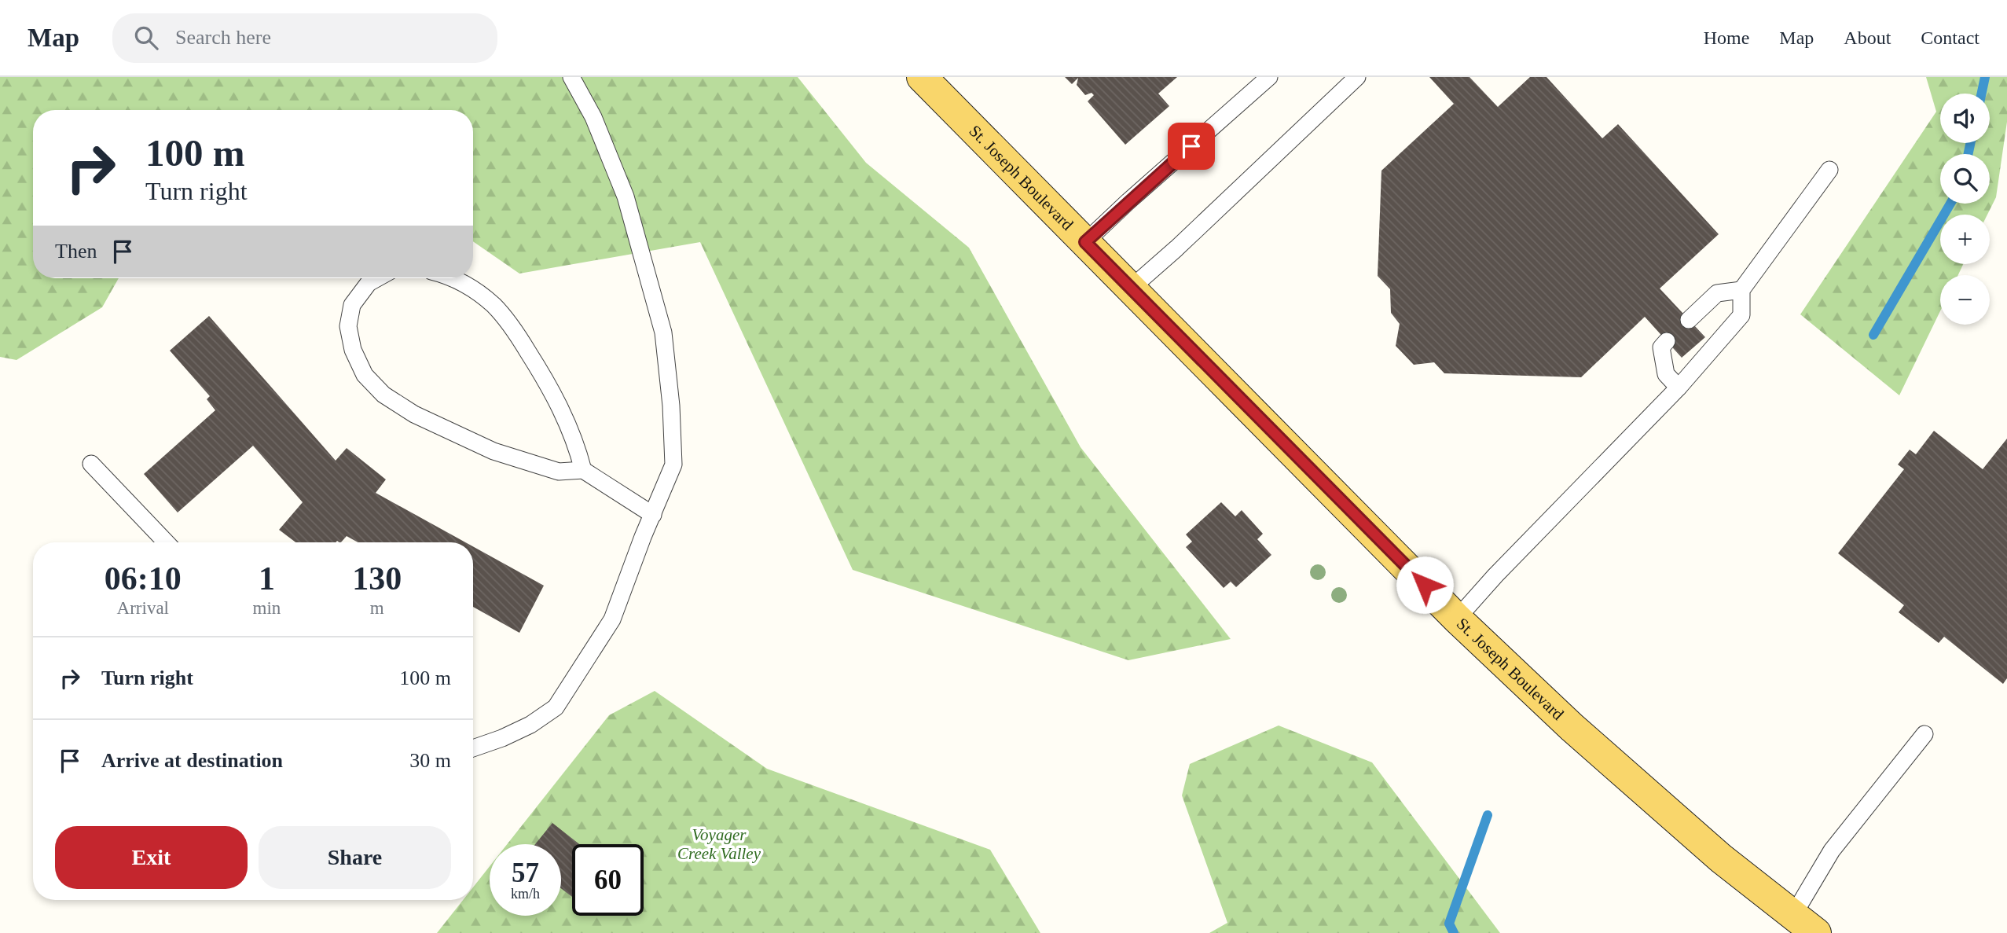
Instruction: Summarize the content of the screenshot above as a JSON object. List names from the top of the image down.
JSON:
{
  "streets": {
    "main road": ["St. Joseph Boulevard"]
  },
  "parks": ["Voyager Creek Valley"],
  "page": {
    "header": "Map",
    "search": "Search here",
    "nav": [
      "Home",
      "Map",
      "About",
      "Contact"
    ],
    "map_buttons": ["+", "−"],
    "turn": ["100 m", "Turn right"],
    "then": "Then",
    "eta": [
      "06:10",
      "Arrival",
      "1",
      "min",
      "130",
      "m"
    ],
    "list": [
      {
        "name": "Turn right",
        "value": "100 m"
      },
      {
        "name": "Arrive at destination",
        "value": "30 m"
      }
    ],
    "buttons": ["Exit", "Share"],
    "speed": "57 km/h",
    "limit": "60"
  }
}
